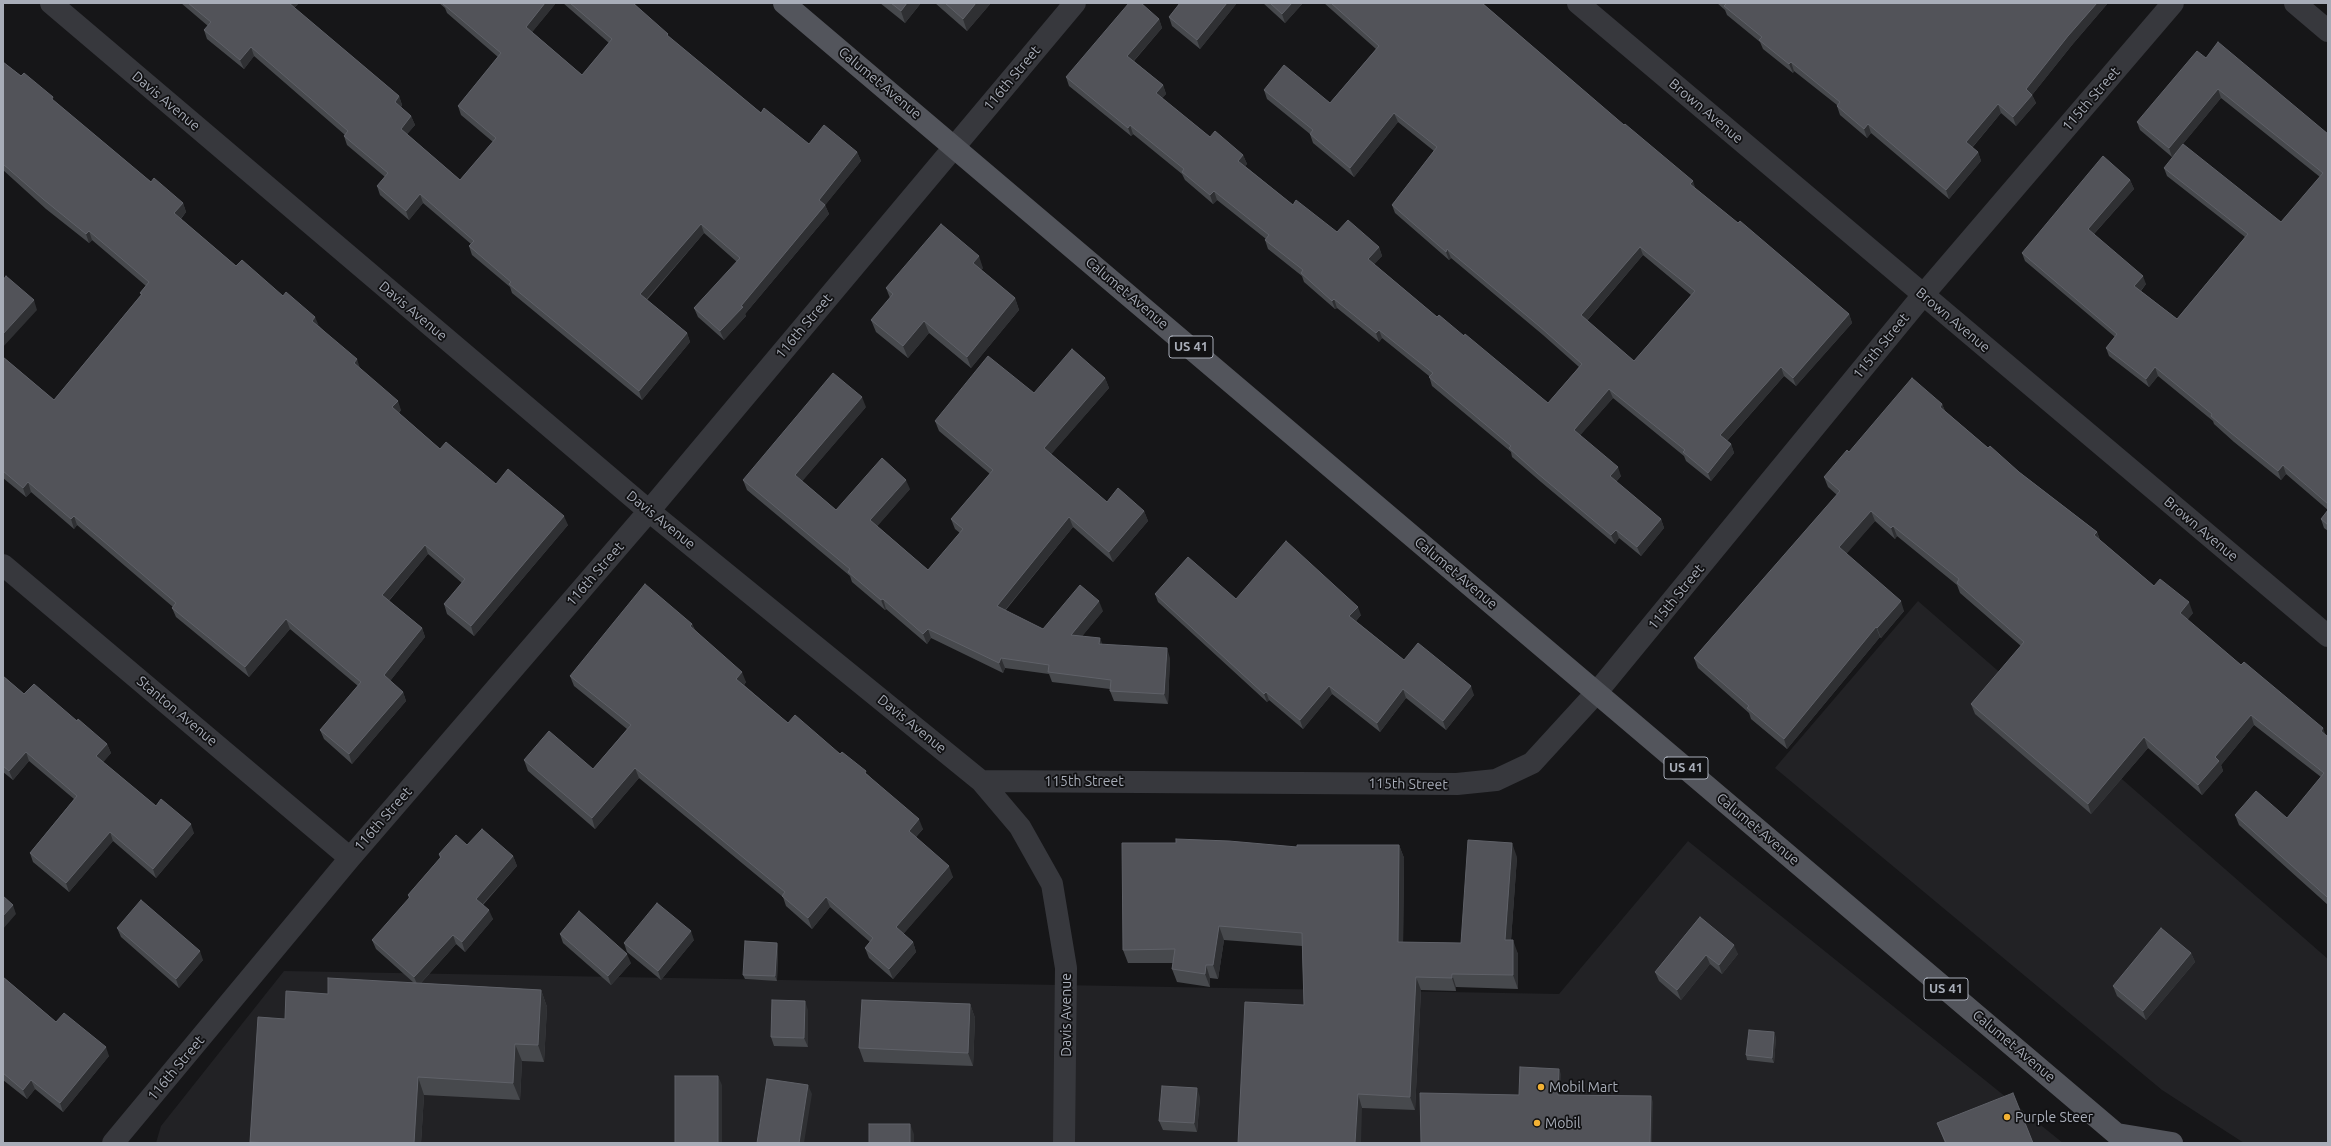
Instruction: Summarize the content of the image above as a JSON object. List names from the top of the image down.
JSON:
{
  "streets": {
    "main road": ["Calumet Avenue", "US 41"],
    "street": [
      "116th Street",
      "115th Street",
      "Davis Avenue",
      "Brown Avenue",
      "Stanton Avenue"
    ]
  },
  "crossings": [
    ["116th Street", "Calumet Avenue"],
    ["116th Street", "Davis Avenue"],
    ["116th Street", "Stanton Avenue"],
    ["Calumet Avenue", "115th Street"],
    ["115th Street", "Davis Avenue"],
    ["115th Street", "Brown Avenue"]
  ],
  "places": ["Mobil Mart", "Purple Steer", "Mobil"]
}
